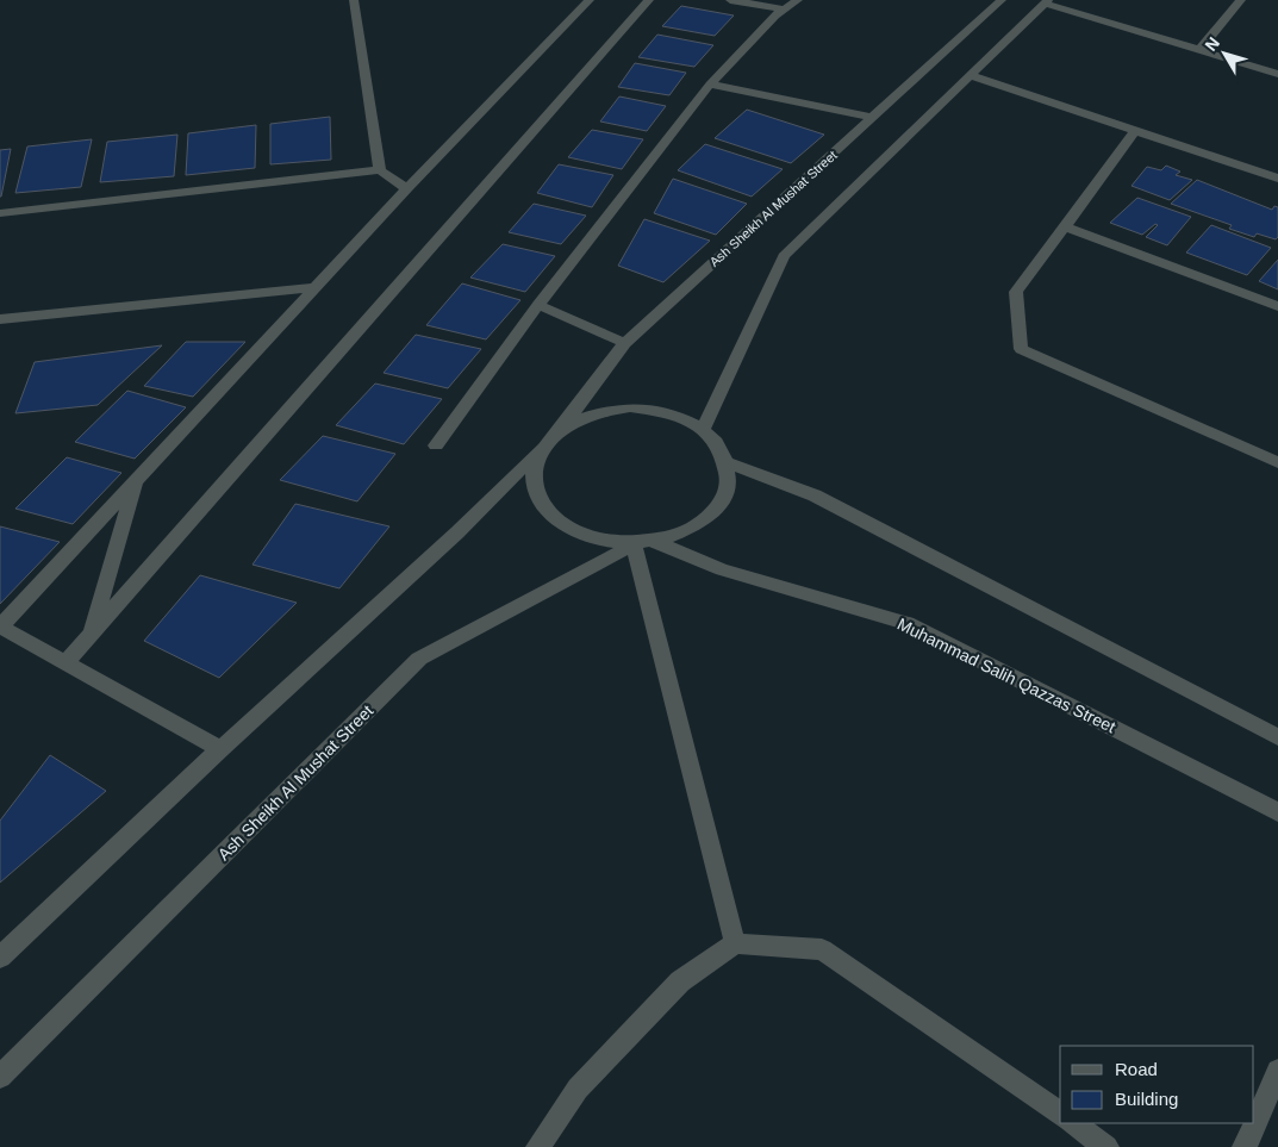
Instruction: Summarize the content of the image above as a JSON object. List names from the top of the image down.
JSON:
{
  "streets": {
    "street": ["Ash Sheikh Al Mushat Street", "Muhammad Salih Qazzas Street"]
  },
  "crossings": [
    ["Ash Sheikh Al Mushat Street", "Muhammad Salih Qazzas Street"]
  ],
  "legend": ["Road", "Building"],
  "north": "top left"
}
